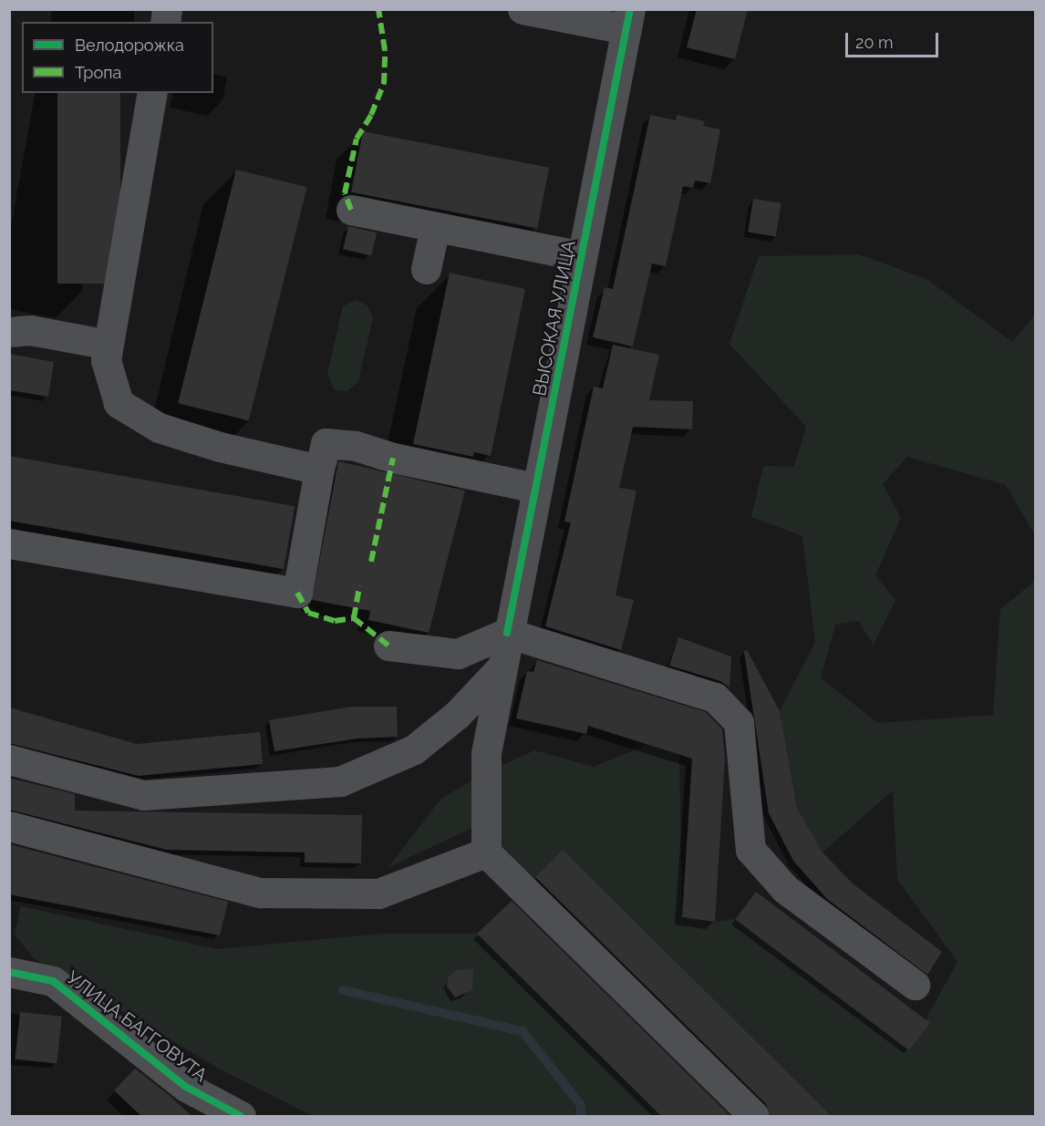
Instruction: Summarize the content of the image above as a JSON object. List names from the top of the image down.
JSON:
{
  "streets": {
    "street": ["ВЫСОКАЯ УЛИЦА", "УЛИЦА БАГГОВУТА"]
  },
  "legend": ["Велодорожка", "Тропа"],
  "scale_bar": "20 m"
}
